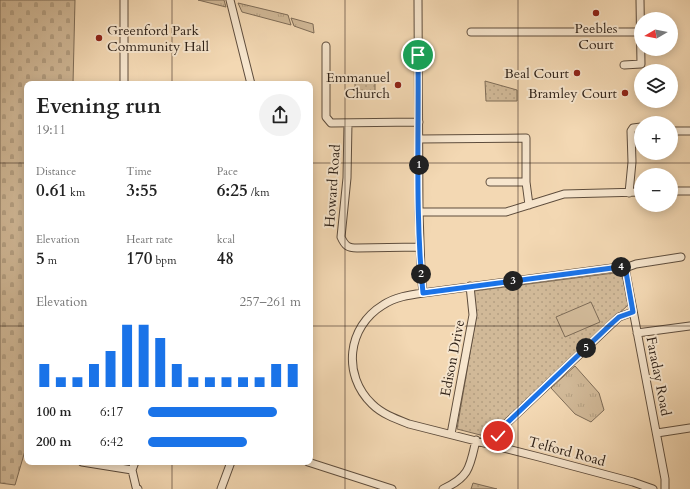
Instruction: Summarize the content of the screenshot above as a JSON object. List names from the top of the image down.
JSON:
{
  "streets": {
    "street": [
      "Howard Road",
      "Edison Drive",
      "Faraday Road",
      "Telford Road"
    ]
  },
  "crossings": [
    ["Edison Drive", "Telford Road"],
    ["Faraday Road", "Telford Road"]
  ],
  "places": [
    "Peebles Court",
    "Greenford Park Community Hall",
    "Beal Court",
    "Emmanuel Church",
    "Bramley Court"
  ],
  "north": "left",
  "page": {
    "map_buttons": ["+", "−"],
    "heading": ["Evening run", "19:11"],
    "stats": [
      ["Distance", "0.61 km"],
      ["Time", "3:55"],
      ["Pace", "6:25 /km"],
      ["Elevation", "5 m"],
      ["Heart rate", "170 bpm"],
      ["kcal", "48"]
    ],
    "pins": [
      "1",
      "4",
      "2",
      "3",
      "5"
    ],
    "chart": ["Elevation", "257–261 m"],
    "list": [
      {
        "name": "100 m",
        "note": "6:17"
      },
      {
        "name": "200 m",
        "note": "6:42"
      }
    ]
  }
}
